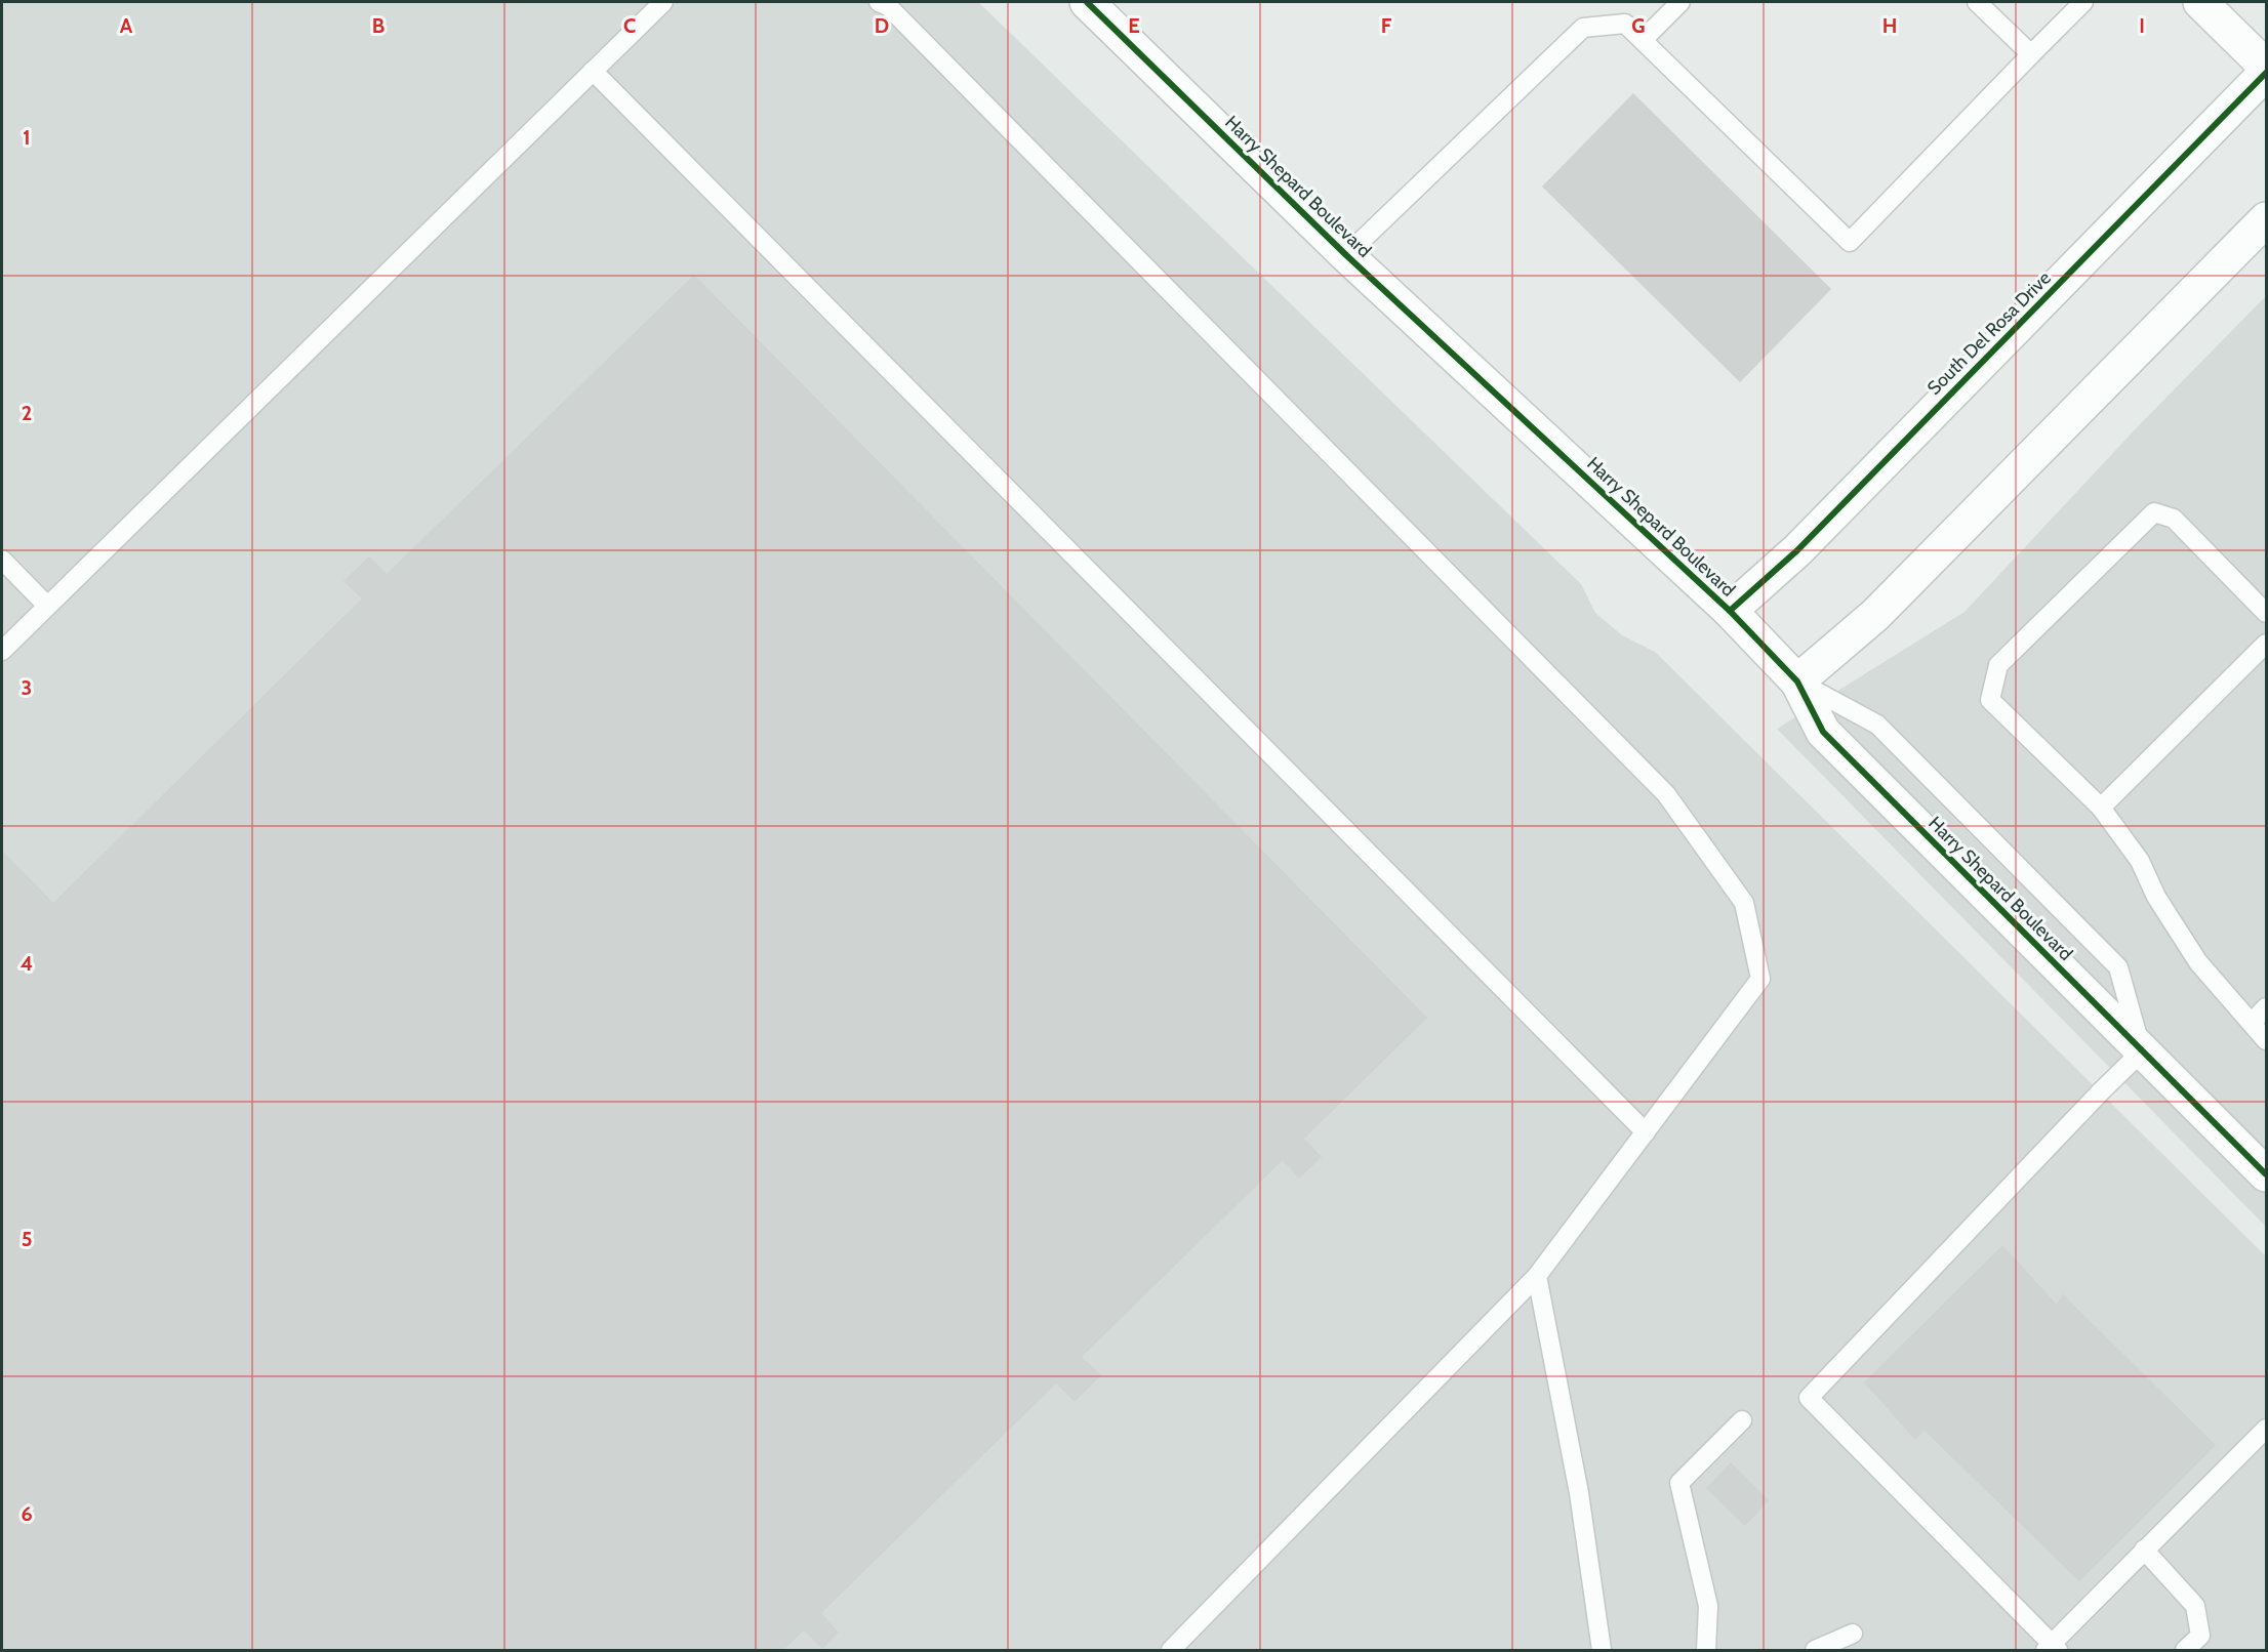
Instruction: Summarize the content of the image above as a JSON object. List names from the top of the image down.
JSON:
{
  "streets": {
    "street": ["Harry Shepard Boulevard", "South Del Rosa Drive"]
  },
  "crossings": [
    ["Harry Shepard Boulevard", "South Del Rosa Drive"]
  ],
  "grid": {
    "columns": [
      "A",
      "B",
      "C",
      "D",
      "E",
      "F",
      "G",
      "H",
      "I"
    ],
    "rows": [
      "1",
      "2",
      "3",
      "4",
      "5",
      "6"
    ]
  }
}
